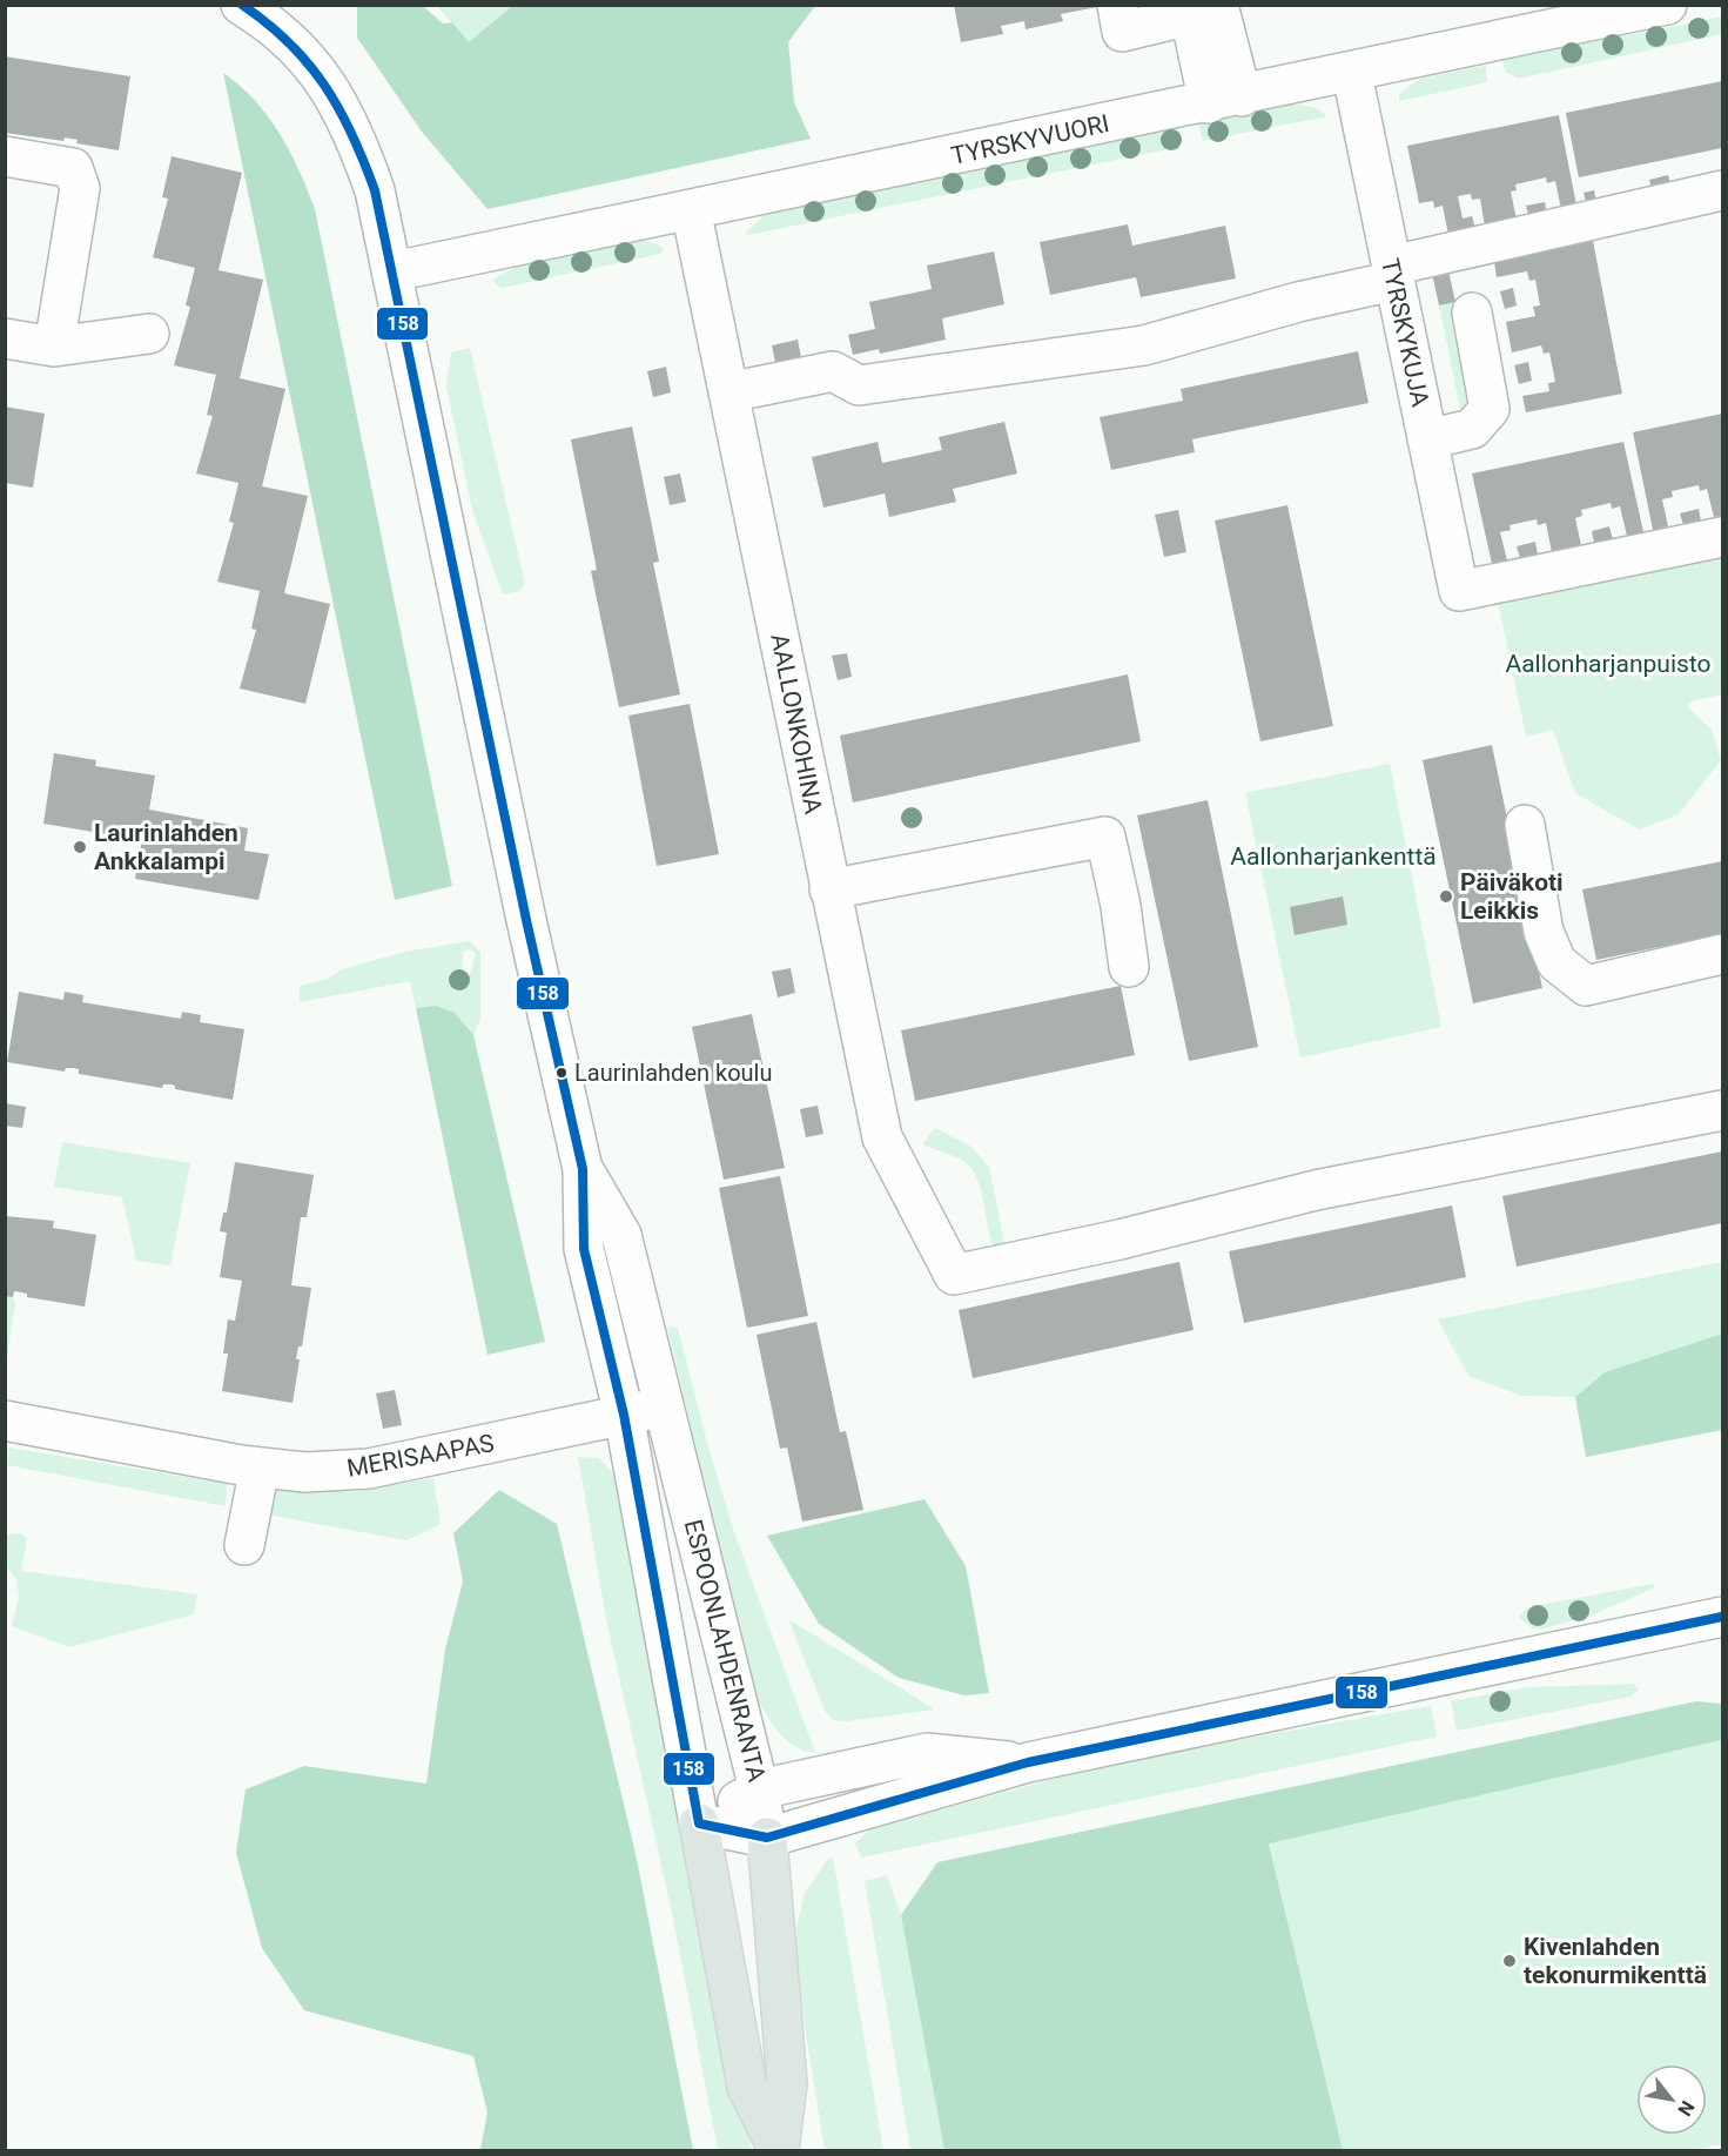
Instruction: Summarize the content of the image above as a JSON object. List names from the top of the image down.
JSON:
{
  "streets": {
    "main road": ["ESPOONLAHDENRANTA"],
    "street": [
      "TYRSKYVUORI",
      "TYRSKYKUJA",
      "AALLONKOHINA",
      "MERISAAPAS"
    ]
  },
  "crossings": [
    ["TYRSKYVUORI", "TYRSKYKUJA"],
    ["TYRSKYVUORI", "AALLONKOHINA"],
    ["TYRSKYVUORI", "ESPOONLAHDENRANTA"],
    ["MERISAAPAS", "ESPOONLAHDENRANTA"]
  ],
  "parks": ["Aallonharjanpuisto", "Aallonharjankenttä"],
  "places": [
    "Laurinlahden Ankkalampi",
    "Päiväkoti Leikkis",
    "Laurinlahden koulu",
    "Kivenlahden tekonurmikenttä"
  ],
  "lines": ["transit line 158"],
  "north": "bottom right"
}
